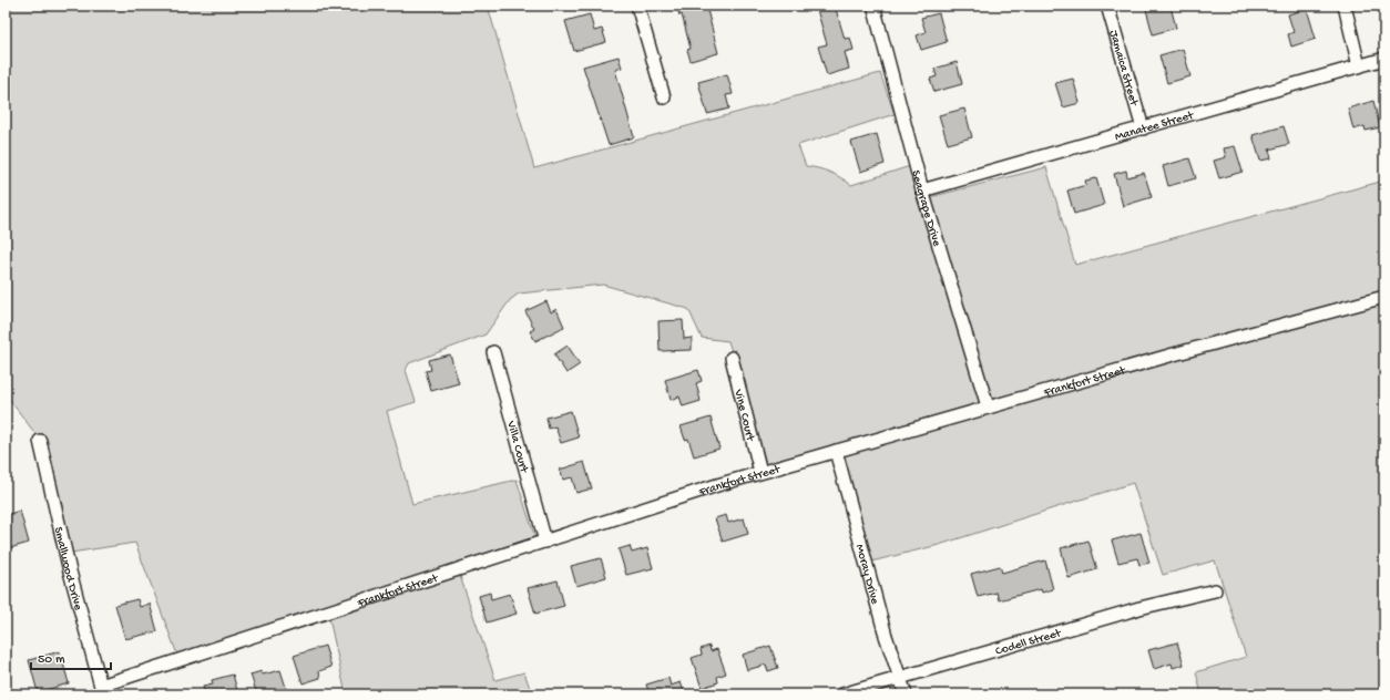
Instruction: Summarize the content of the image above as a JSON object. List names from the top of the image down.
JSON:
{
  "streets": {
    "street": [
      "Jamaica Street",
      "Manatee Street",
      "Seagrape Drive",
      "Frankfort Street",
      "Vine Court",
      "Villa Court",
      "Smallwood Drive",
      "Moray Drive",
      "Codell Street"
    ]
  },
  "crossings": [
    ["Jamaica Street", "Manatee Street"],
    ["Manatee Street", "Seagrape Drive"],
    ["Seagrape Drive", "Frankfort Street"],
    ["Frankfort Street", "Vine Court"],
    ["Frankfort Street", "Villa Court"],
    ["Frankfort Street", "Smallwood Drive"],
    ["Frankfort Street", "Moray Drive"],
    ["Moray Drive", "Codell Street"]
  ],
  "scale_bar": "50 m"
}
